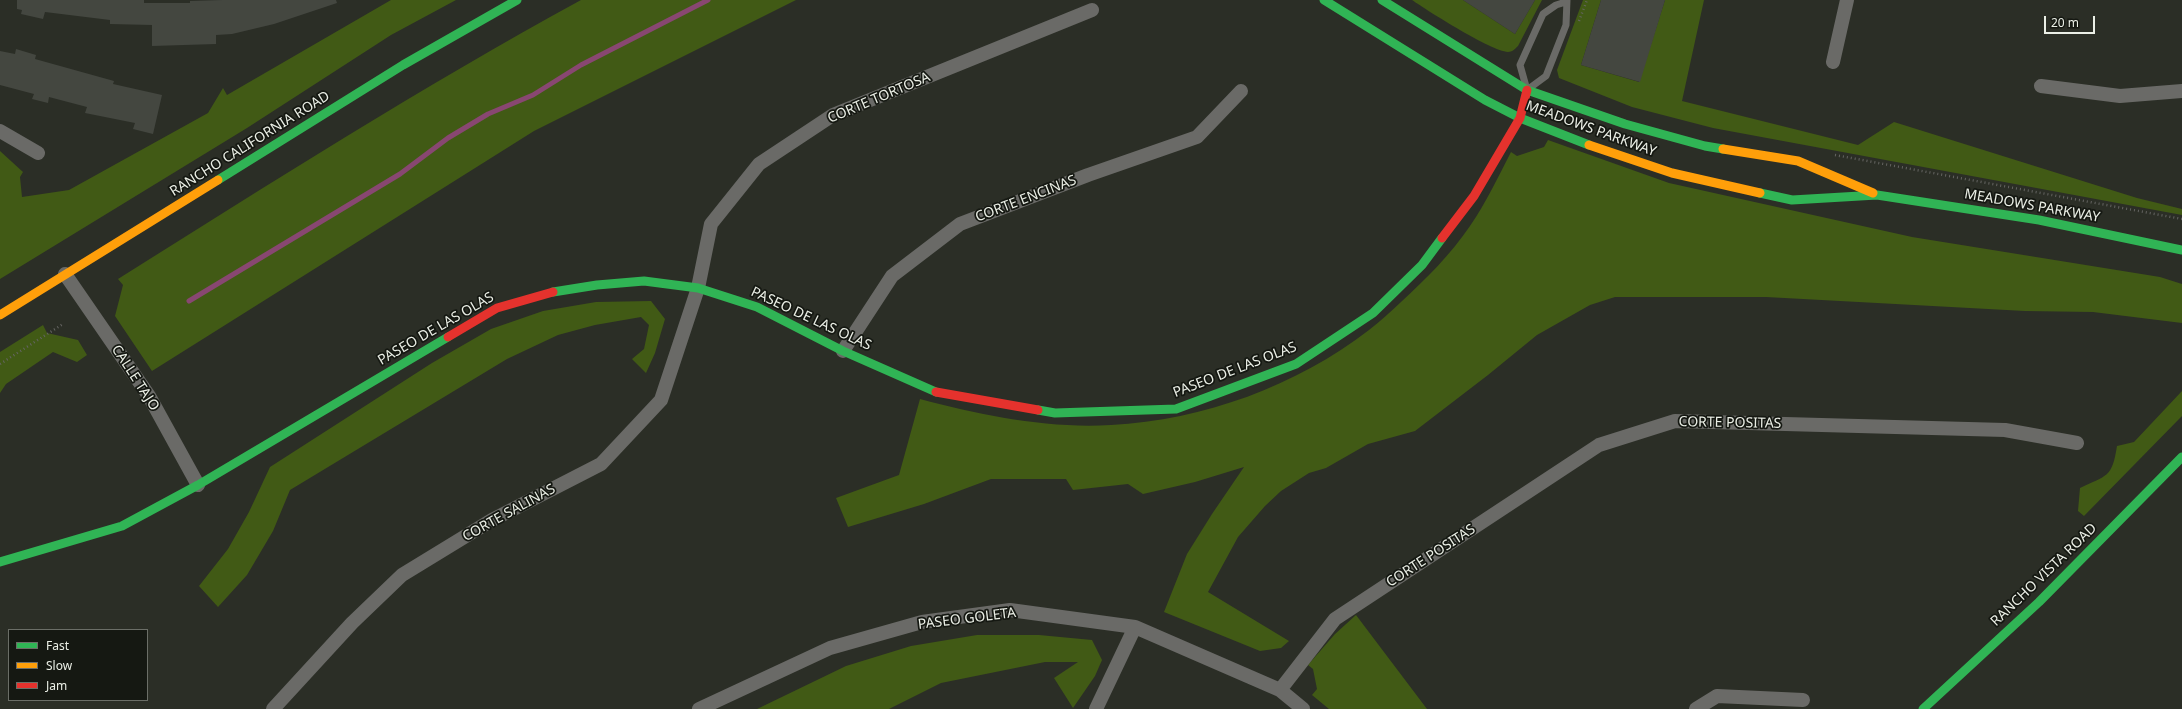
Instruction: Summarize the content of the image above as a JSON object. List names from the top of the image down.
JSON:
{
  "streets": {
    "main road": [
      "MEADOWS PARKWAY",
      "RANCHO CALIFORNIA ROAD",
      "PASEO DE LAS OLAS",
      "RANCHO VISTA ROAD"
    ],
    "street": [
      "CORTE TORTOSA",
      "CORTE ENCINAS",
      "CALLE TAJO",
      "CORTE POSITAS",
      "CORTE SALINAS",
      "PASEO GOLETA"
    ]
  },
  "crossings": [
    ["CORTE TORTOSA", "PASEO DE LAS OLAS"],
    ["CORTE TORTOSA", "CORTE SALINAS"],
    ["MEADOWS PARKWAY", "PASEO DE LAS OLAS"],
    ["RANCHO CALIFORNIA ROAD", "CALLE TAJO"],
    ["CORTE ENCINAS", "PASEO DE LAS OLAS"],
    ["PASEO DE LAS OLAS", "CALLE TAJO"],
    ["PASEO DE LAS OLAS", "CORTE SALINAS"],
    ["CORTE POSITAS", "PASEO GOLETA"]
  ],
  "legend": ["Fast", "Slow", "Jam"],
  "scale_bar": "20 m"
}
